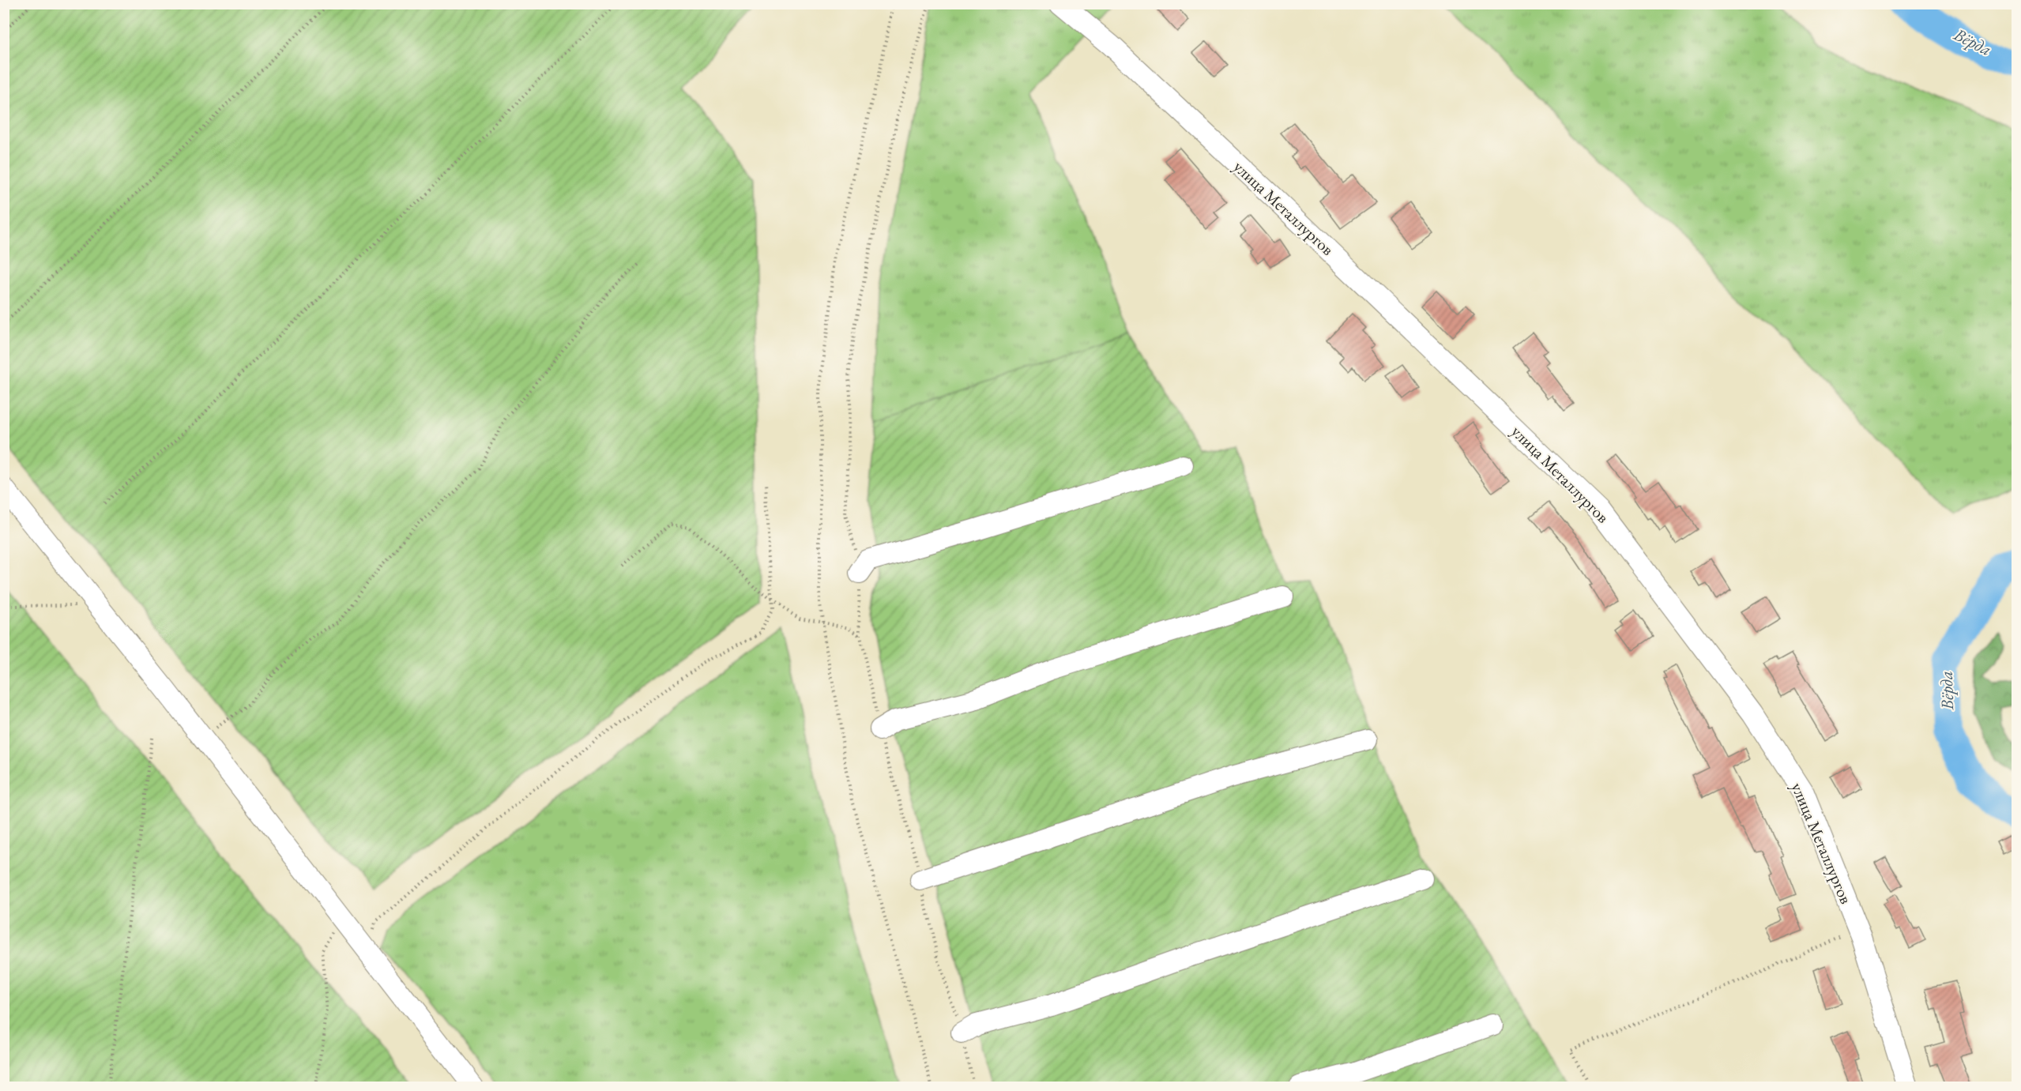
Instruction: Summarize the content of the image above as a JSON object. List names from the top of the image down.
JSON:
{
  "streets": {
    "street": ["улица Металлургов"]
  },
  "water": ["Вёрда"]
}
